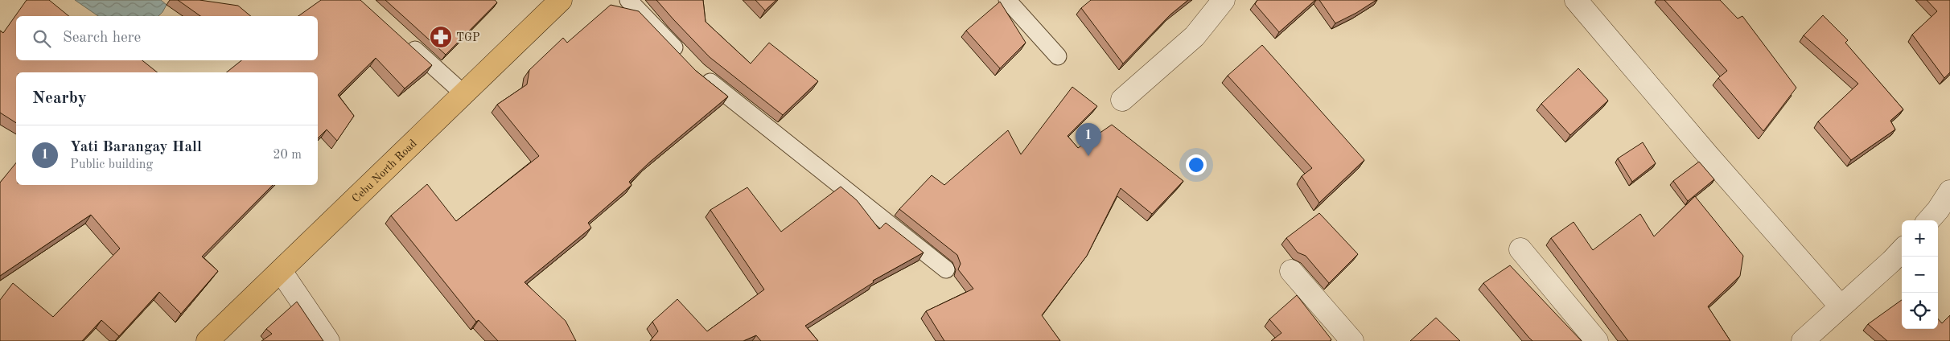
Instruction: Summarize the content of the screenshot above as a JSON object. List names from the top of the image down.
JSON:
{
  "streets": {
    "main road": ["Cebu North Road"]
  },
  "places": {
    "pharmacy": ["TGP"]
  },
  "page": {
    "search": "Search here",
    "heading": "Nearby",
    "pins": "1",
    "list": [
      {
        "mark": "1",
        "name": "Yati Barangay Hall",
        "note": "Public building",
        "value": "20 m"
      }
    ],
    "map_buttons": ["+", "−"]
  }
}
